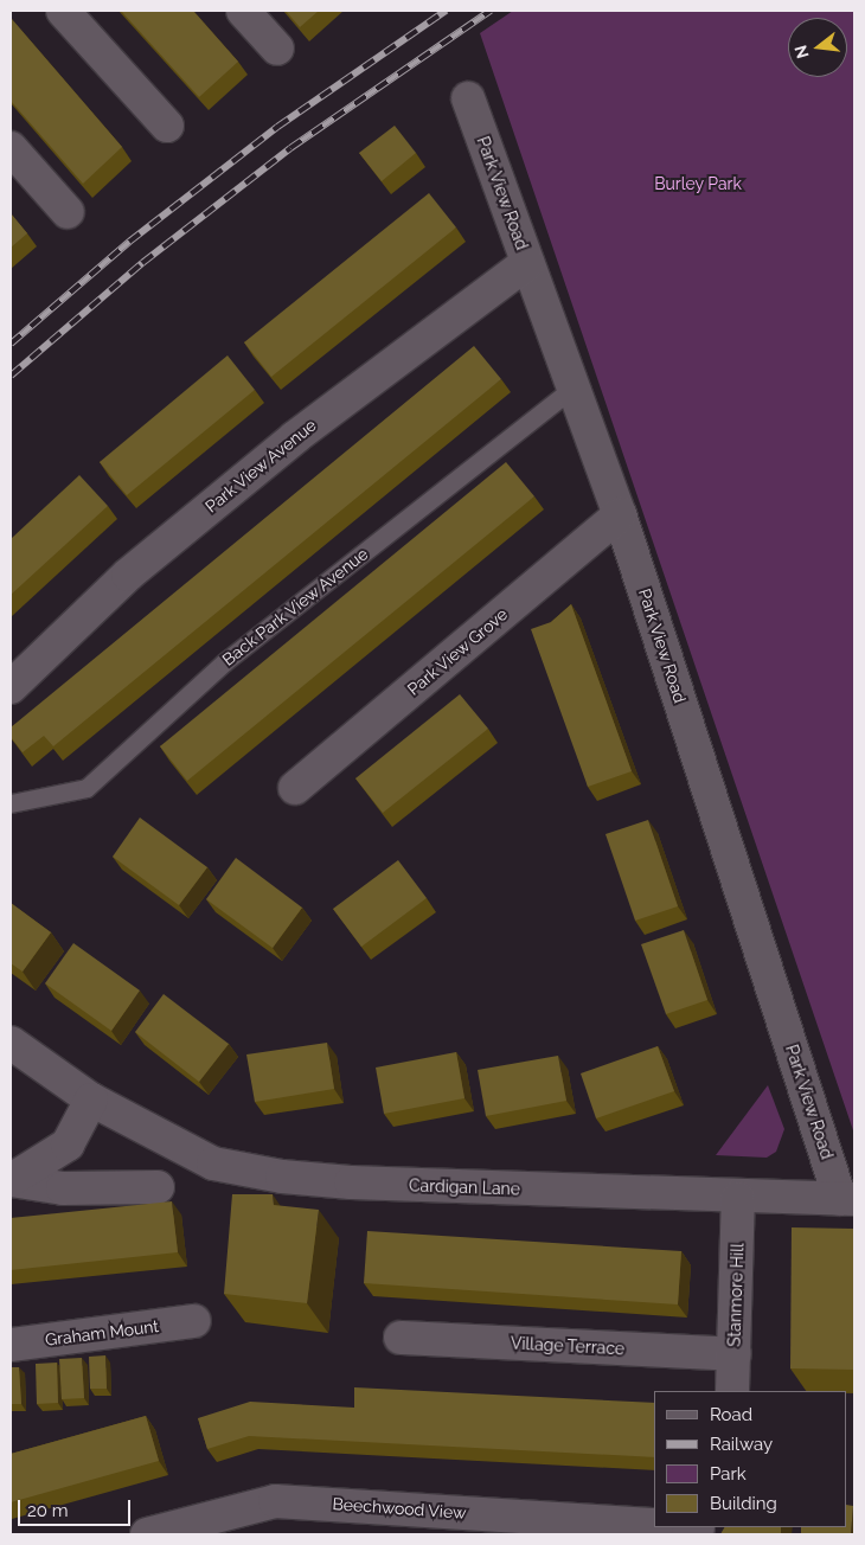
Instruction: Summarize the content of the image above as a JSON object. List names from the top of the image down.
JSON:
{
  "streets": {
    "street": [
      "Park View Road",
      "Park View Avenue",
      "Park View Grove",
      "Cardigan Lane",
      "Stanmore Hill",
      "Graham Mount",
      "Village Terrace",
      "Beechwood View"
    ],
    "lane": ["Back Park View Avenue"]
  },
  "crossings": [
    ["Park View Road", "Park View Avenue"],
    ["Park View Road", "Back Park View Avenue"],
    ["Park View Road", "Park View Grove"],
    ["Park View Road", "Cardigan Lane"],
    ["Cardigan Lane", "Stanmore Hill"],
    ["Stanmore Hill", "Village Terrace"]
  ],
  "parks": ["Burley Park"],
  "legend": [
    "Road",
    "Railway",
    "Park",
    "Building"
  ],
  "scale_bar": "20 m",
  "north": "left"
}
